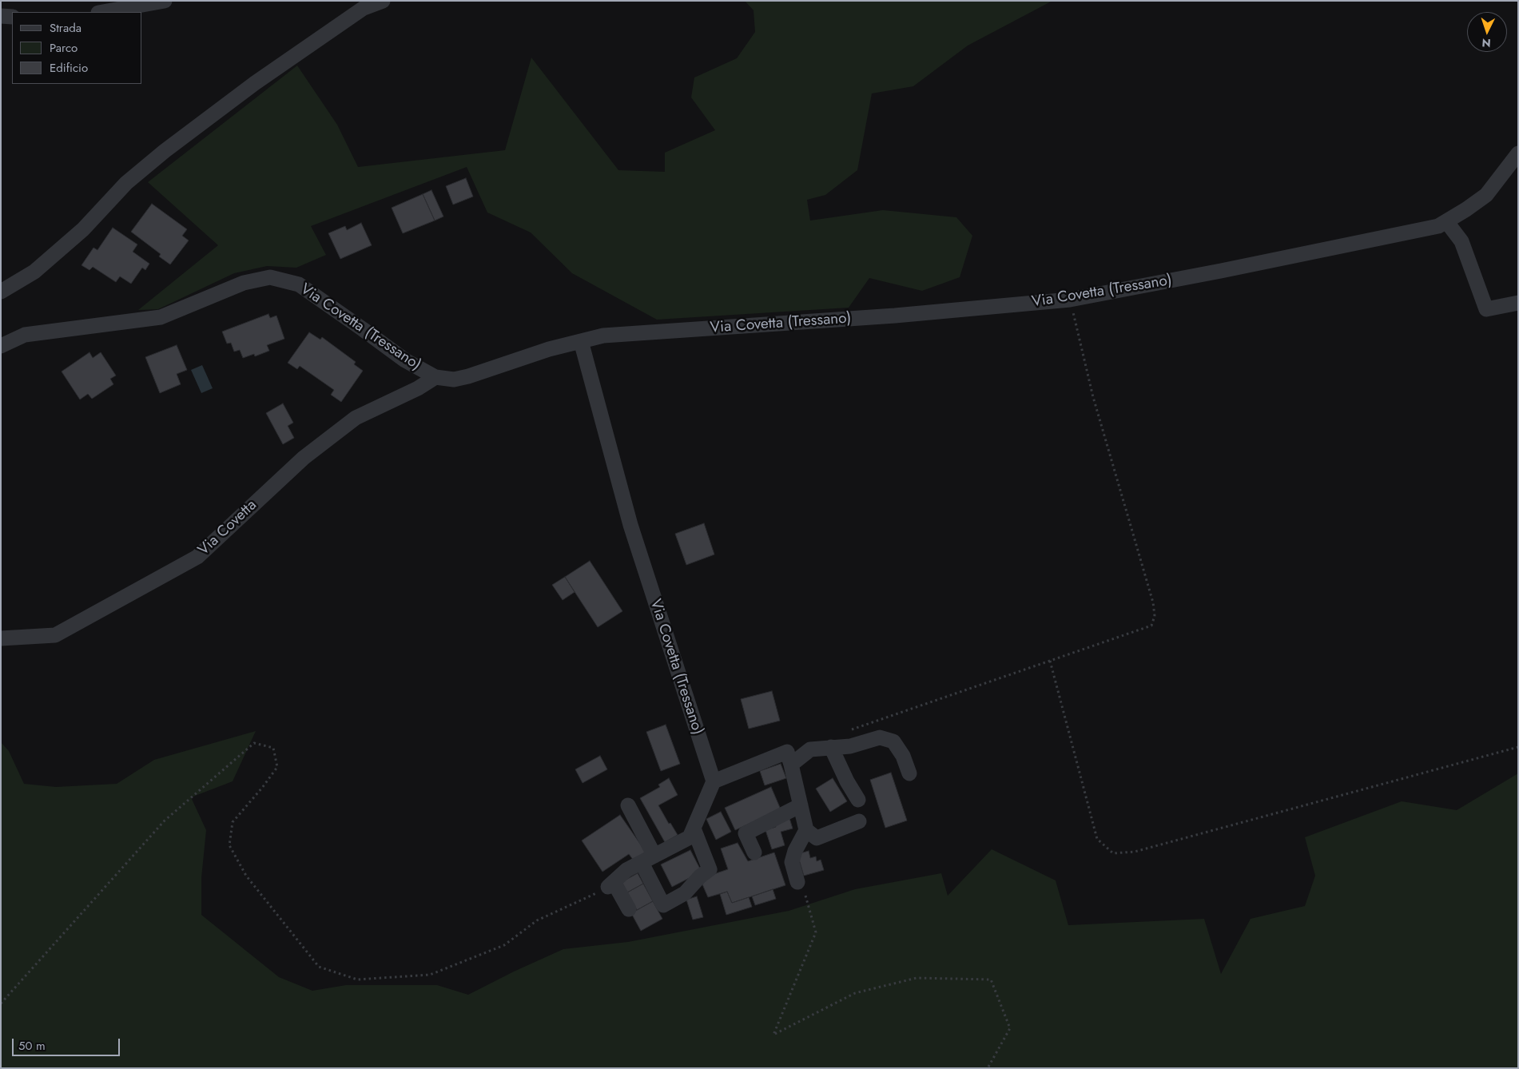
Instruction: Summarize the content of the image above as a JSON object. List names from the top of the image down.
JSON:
{
  "streets": {
    "street": ["Via Covetta (Tressano)", "Via Covetta"]
  },
  "crossings": [
    ["Via Covetta (Tressano)", "Via Covetta"]
  ],
  "legend": ["Strada", "Parco", "Edificio"],
  "scale_bar": "50 m",
  "north": "bottom"
}
